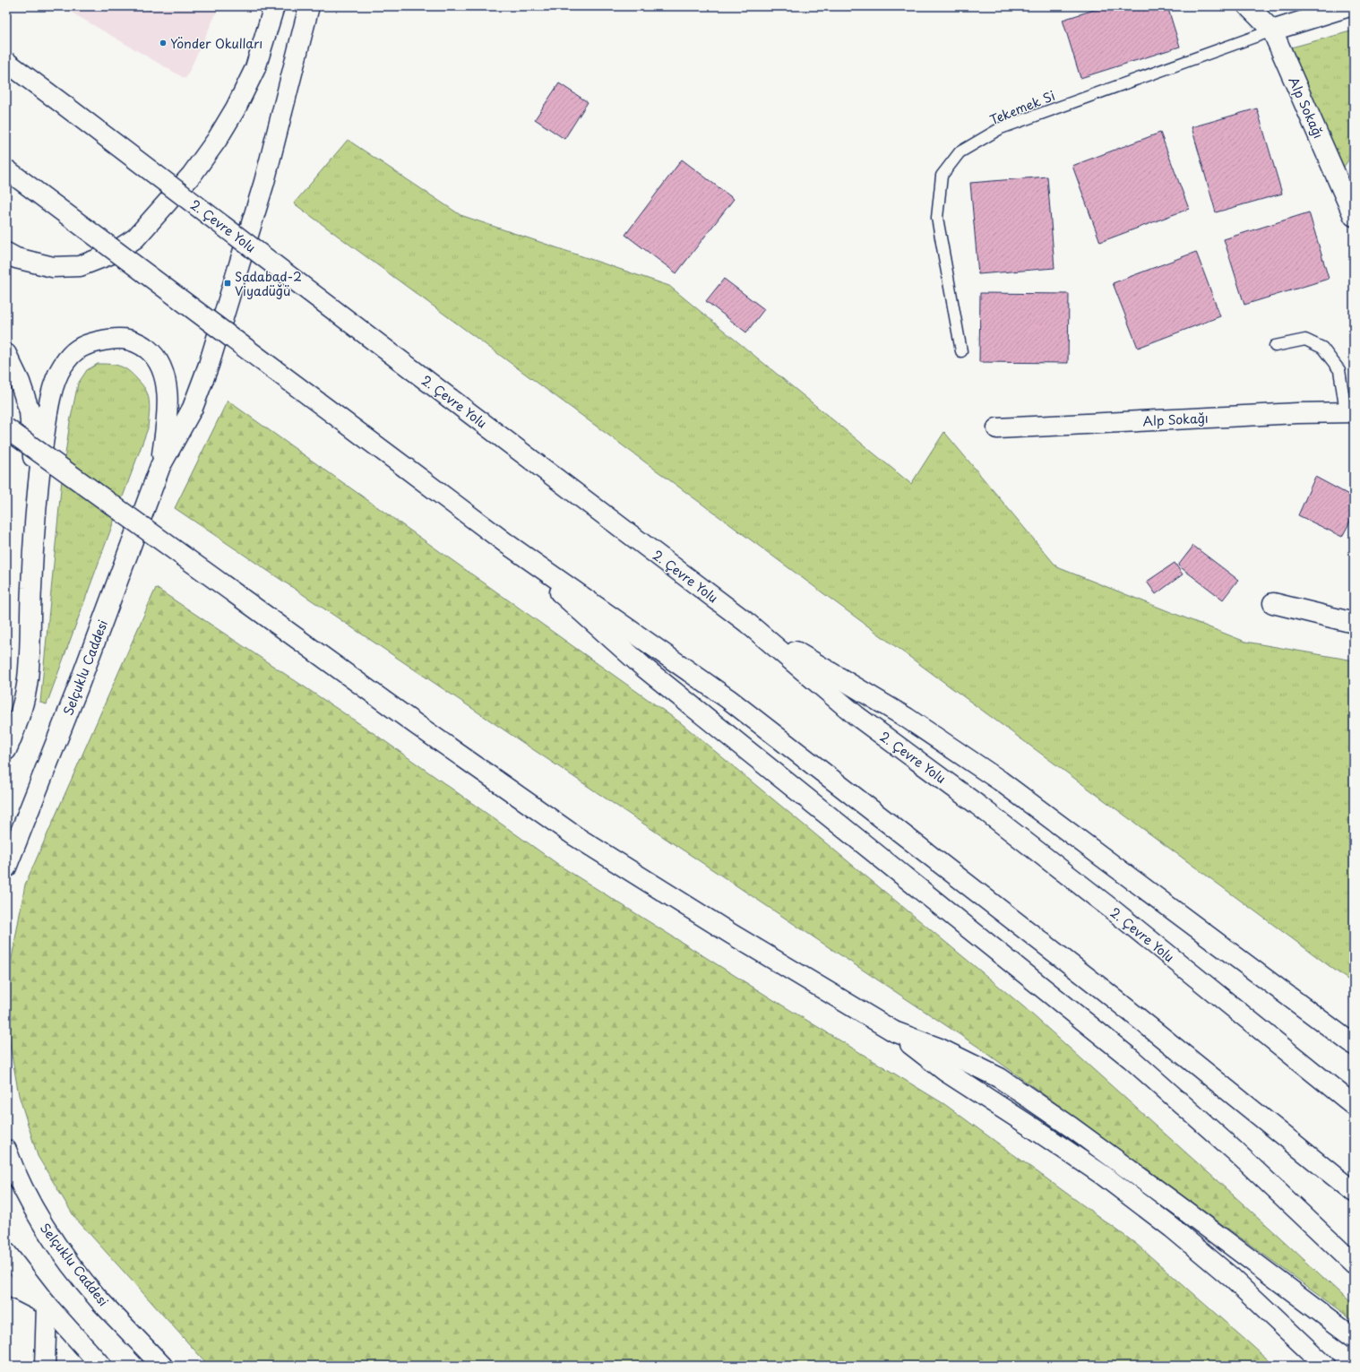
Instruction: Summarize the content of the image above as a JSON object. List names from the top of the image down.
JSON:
{
  "streets": {
    "main road": ["Alp Sokağı", "2. Çevre Yolu", "Selçuklu Caddesi"],
    "lane": ["Tekemek Si"]
  },
  "crossings": [
    ["Tekemek Si", "Alp Sokağı"]
  ],
  "places": {
    "other": ["Yönder Okulları"],
    "transit": ["Sadabad-2 Viyadüğü"]
  }
}
